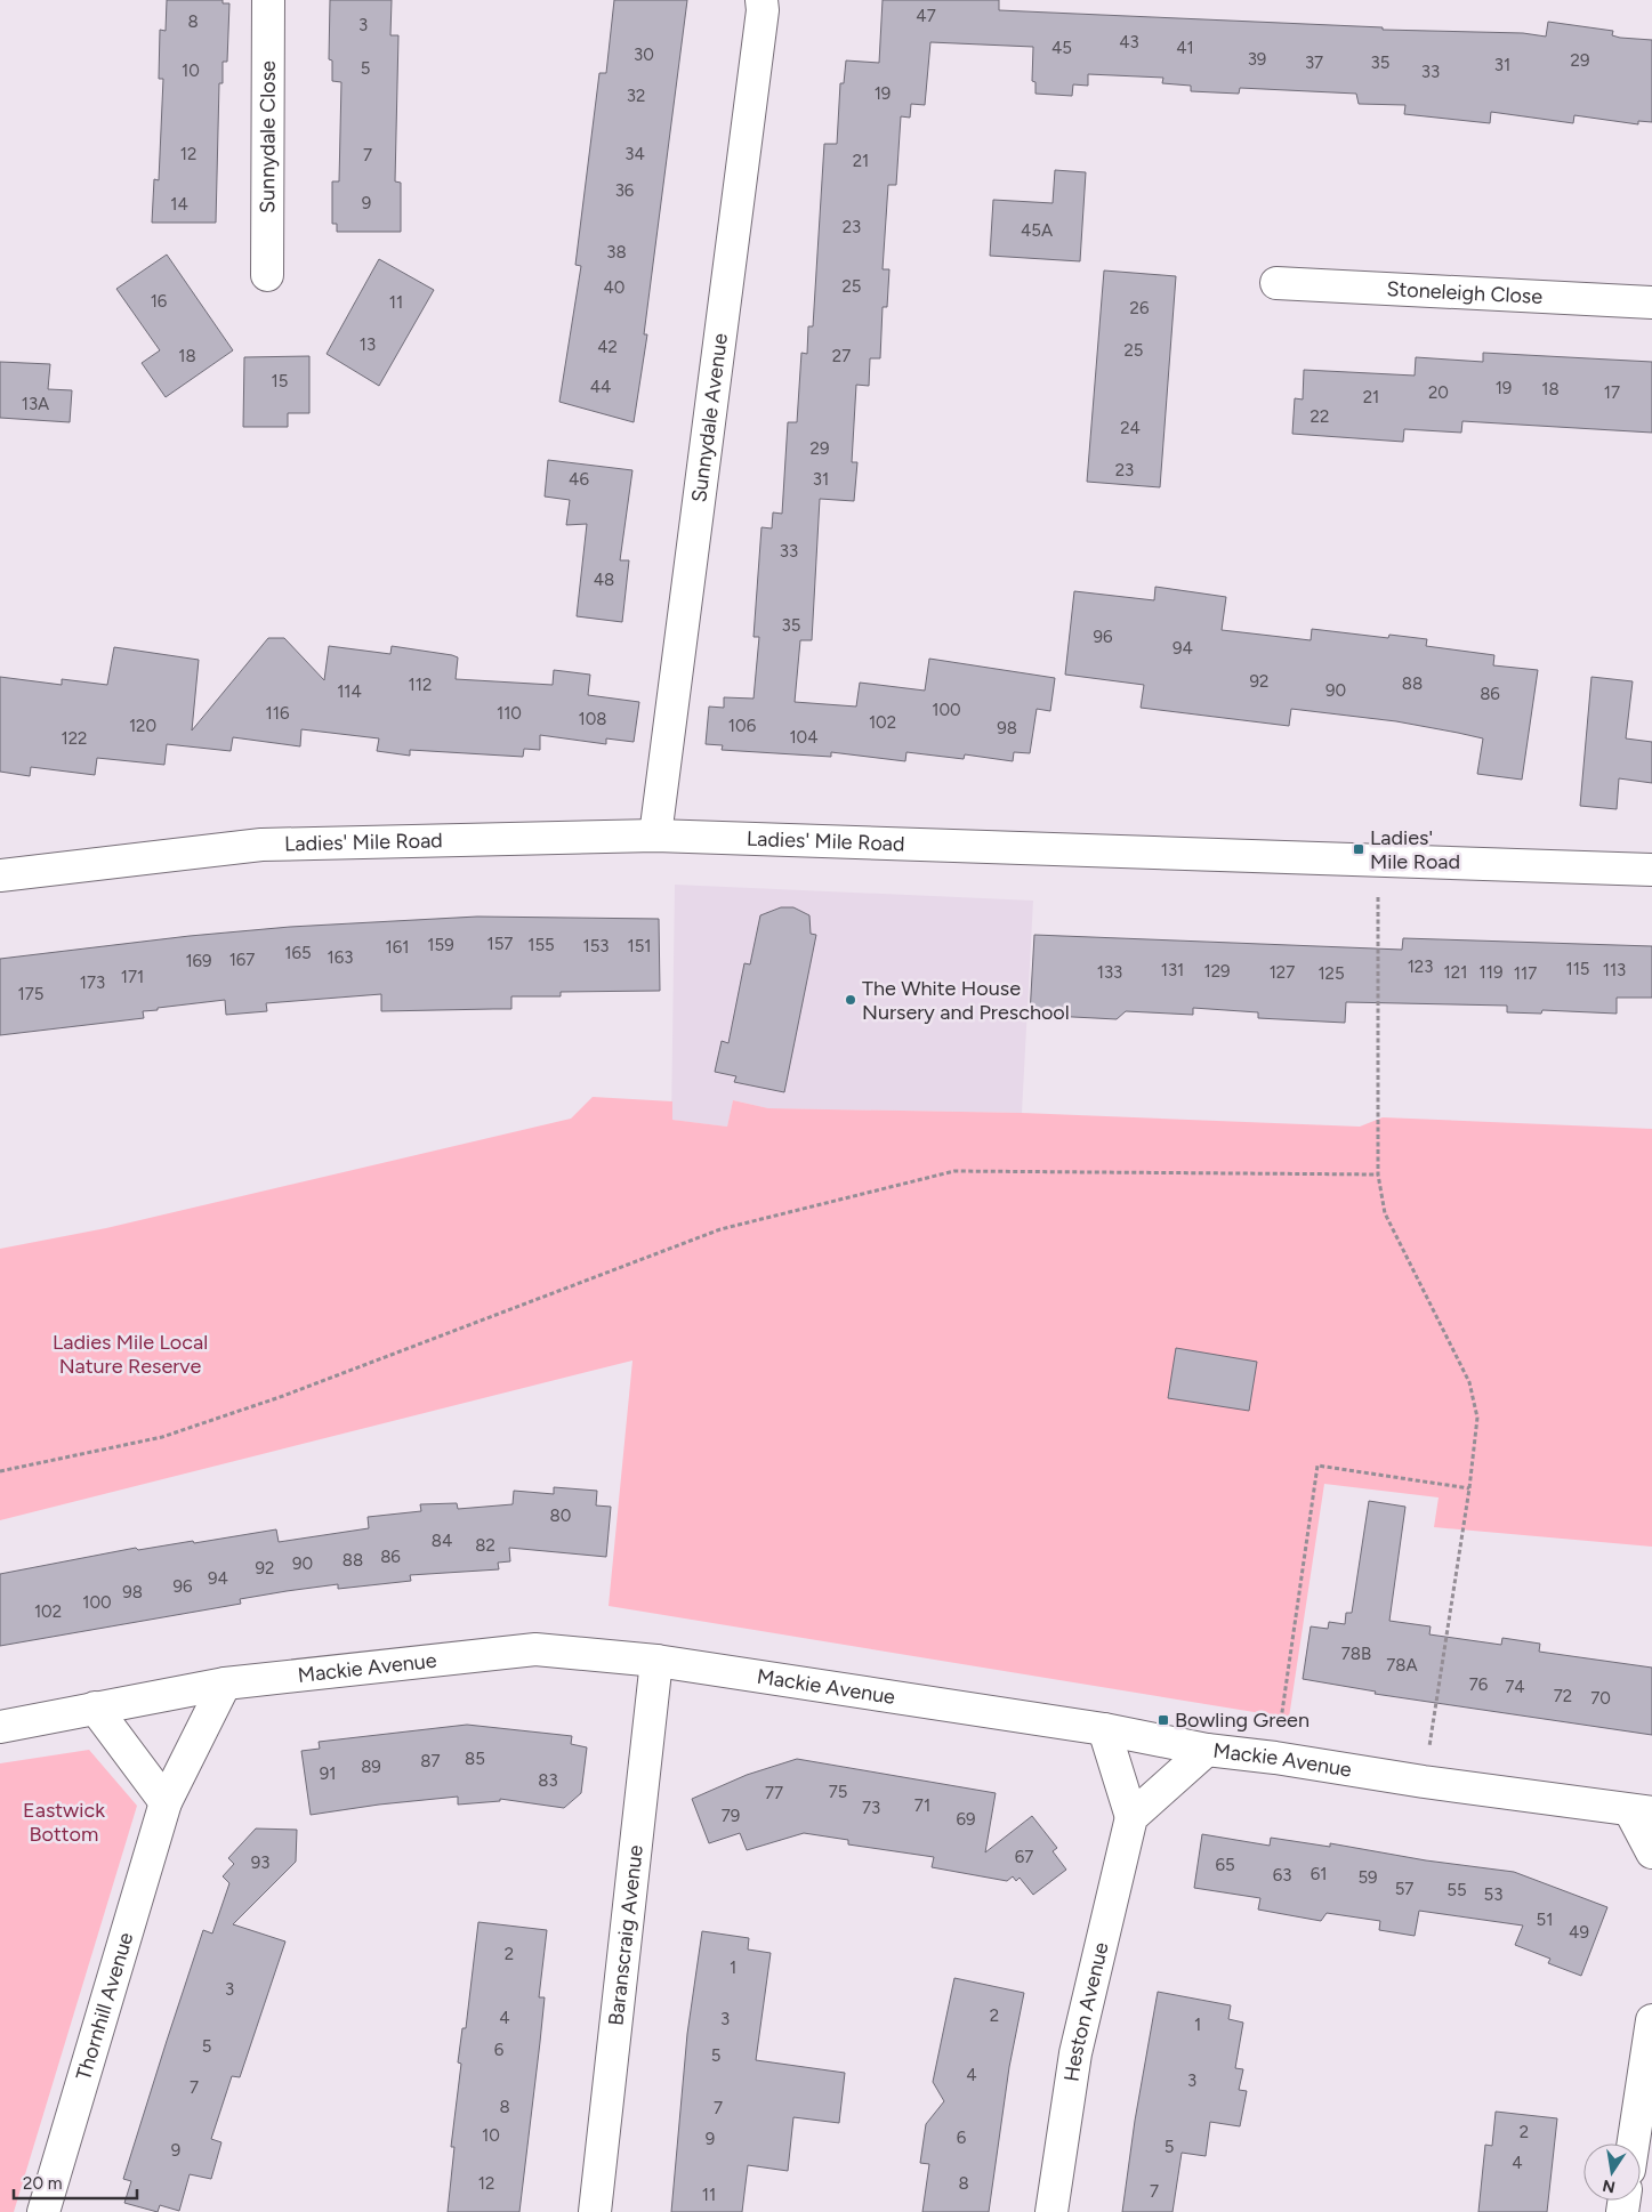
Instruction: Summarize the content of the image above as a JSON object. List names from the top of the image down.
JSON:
{
  "streets": {
    "street": [
      "Sunnydale Close",
      "Stoneleigh Close",
      "Sunnydale Avenue",
      "Ladies' Mile Road",
      "Mackie Avenue",
      "Baranscraig Avenue",
      "Thornhill Avenue",
      "Heston Avenue"
    ]
  },
  "crossings": [
    ["Sunnydale Avenue", "Ladies' Mile Road"],
    ["Mackie Avenue", "Baranscraig Avenue"],
    ["Mackie Avenue", "Thornhill Avenue"]
  ],
  "parks": ["Ladies Mile Local Nature Reserve", "Eastwick Bottom"],
  "places": {
    "transit": ["Ladies' Mile Road", "Bowling Green"],
    "other": ["The White House Nursery and Preschool"]
  },
  "house_numbers": [
    "47",
    "8",
    "3",
    "43",
    "45",
    "41",
    "30",
    "39",
    "29",
    "37",
    "35",
    "31",
    "5",
    "10",
    "33",
    "19",
    "32",
    "12",
    "34",
    "7",
    "21",
    "36",
    "9",
    "14",
    "23",
    "45A",
    "38",
    "25",
    "40",
    "16",
    "11",
    "26",
    "13",
    "42",
    "25",
    "18",
    "27",
    "15",
    "44",
    "19",
    "18",
    "20",
    "17",
    "21",
    "13A",
    "22",
    "24",
    "29",
    "23",
    "46",
    "31",
    "33",
    "48",
    "35",
    "96",
    "94",
    "92",
    "88",
    "112",
    "90",
    "114",
    "86",
    "100",
    "116",
    "110",
    "108",
    "102",
    "120",
    "106",
    "98",
    "104",
    "122",
    "157",
    "159",
    "155",
    "153",
    "151",
    "161",
    "165",
    "163",
    "167",
    "169",
    "123",
    "115",
    "131",
    "113",
    "129",
    "133",
    "127",
    "121",
    "119",
    "125",
    "117",
    "171",
    "173",
    "175",
    "80",
    "84",
    "82",
    "86",
    "88",
    "90",
    "92",
    "94",
    "96",
    "98",
    "100",
    "102",
    "78B",
    "78A",
    "76",
    "74",
    "72",
    "70",
    "85",
    "87",
    "89",
    "91",
    "83",
    "75",
    "77",
    "71",
    "73",
    "79",
    "69",
    "67",
    "93",
    "65",
    "61",
    "63",
    "59",
    "57",
    "55",
    "53",
    "51",
    "49",
    "2",
    "1",
    "3",
    "2",
    "4",
    "3",
    "1",
    "5",
    "6",
    "5",
    "4",
    "3",
    "7",
    "8",
    "7",
    "2",
    "10",
    "6",
    "9",
    "5",
    "9",
    "4",
    "12",
    "8",
    "7",
    "11"
  ],
  "scale_bar": "20 m",
  "north": "bottom"
}
